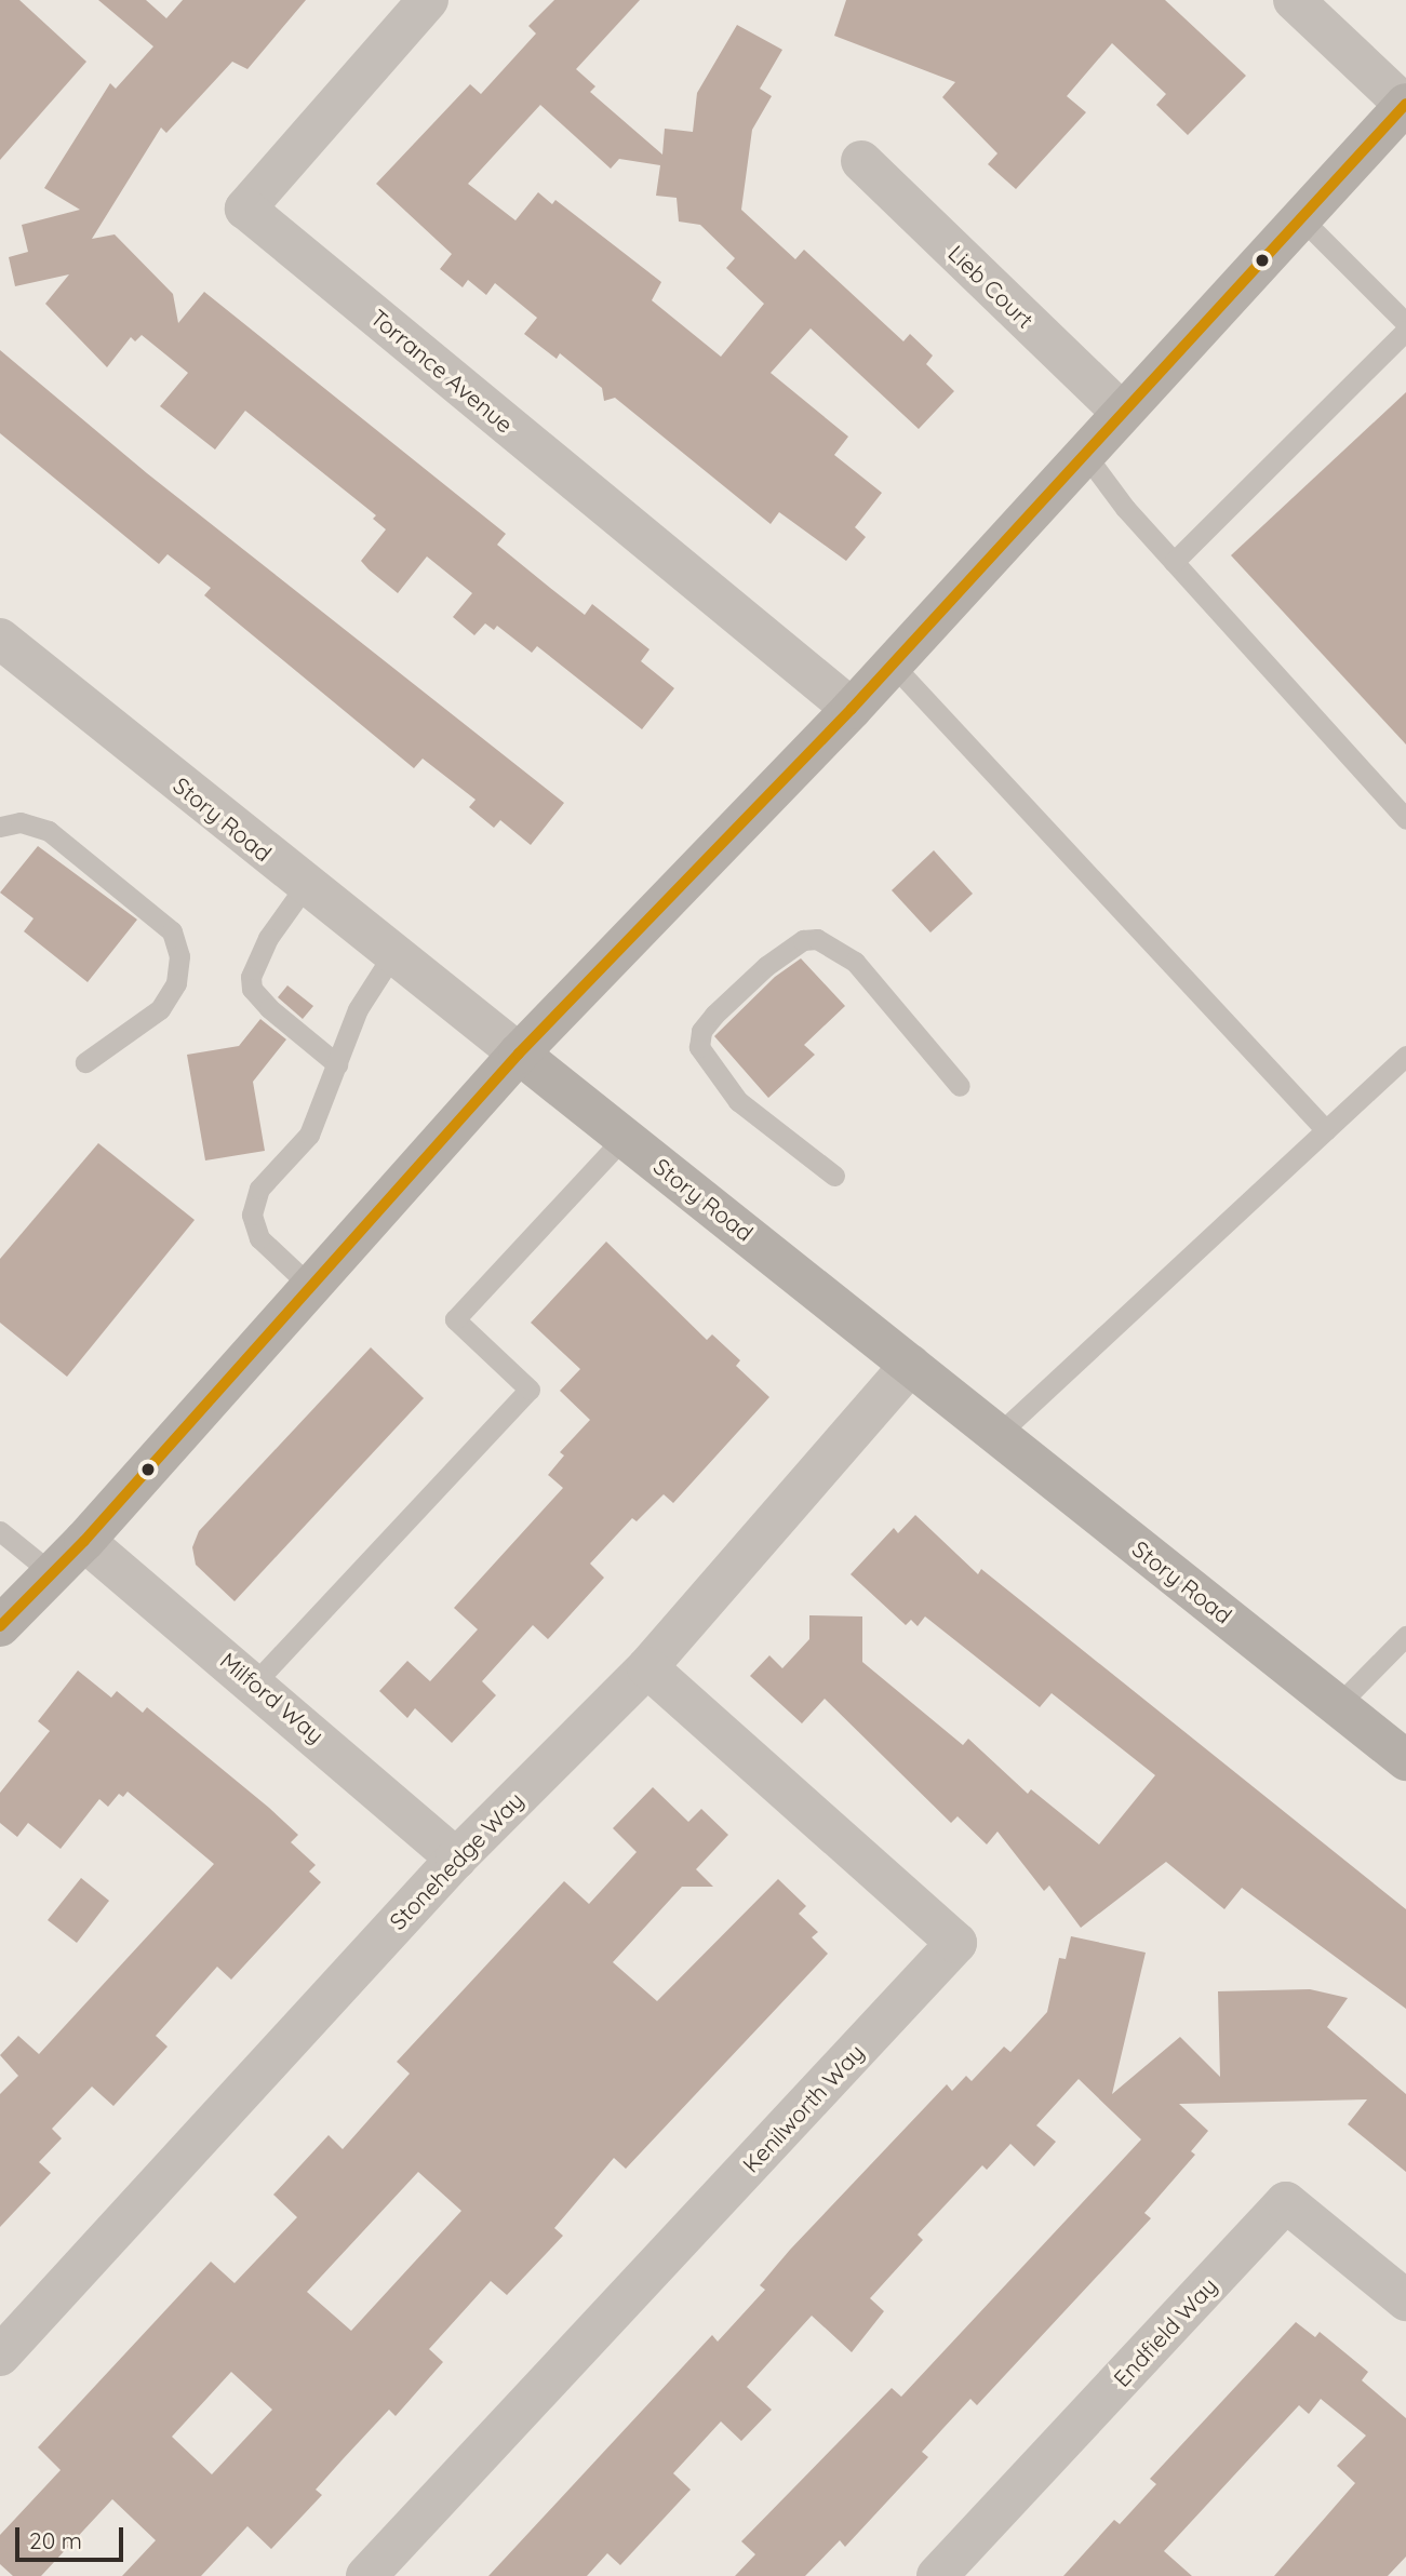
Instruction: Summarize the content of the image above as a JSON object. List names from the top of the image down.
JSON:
{
  "streets": {
    "main road": ["Story Road"],
    "street": [
      "Lieb Court",
      "Torrance Avenue",
      "Milford Way",
      "Stonehedge Way",
      "Kenilworth Way",
      "Endfield Way"
    ]
  },
  "crossings": [
    ["Story Road", "Stonehedge Way"],
    ["Milford Way", "Stonehedge Way"],
    ["Stonehedge Way", "Kenilworth Way"]
  ],
  "scale_bar": "20 m"
}
